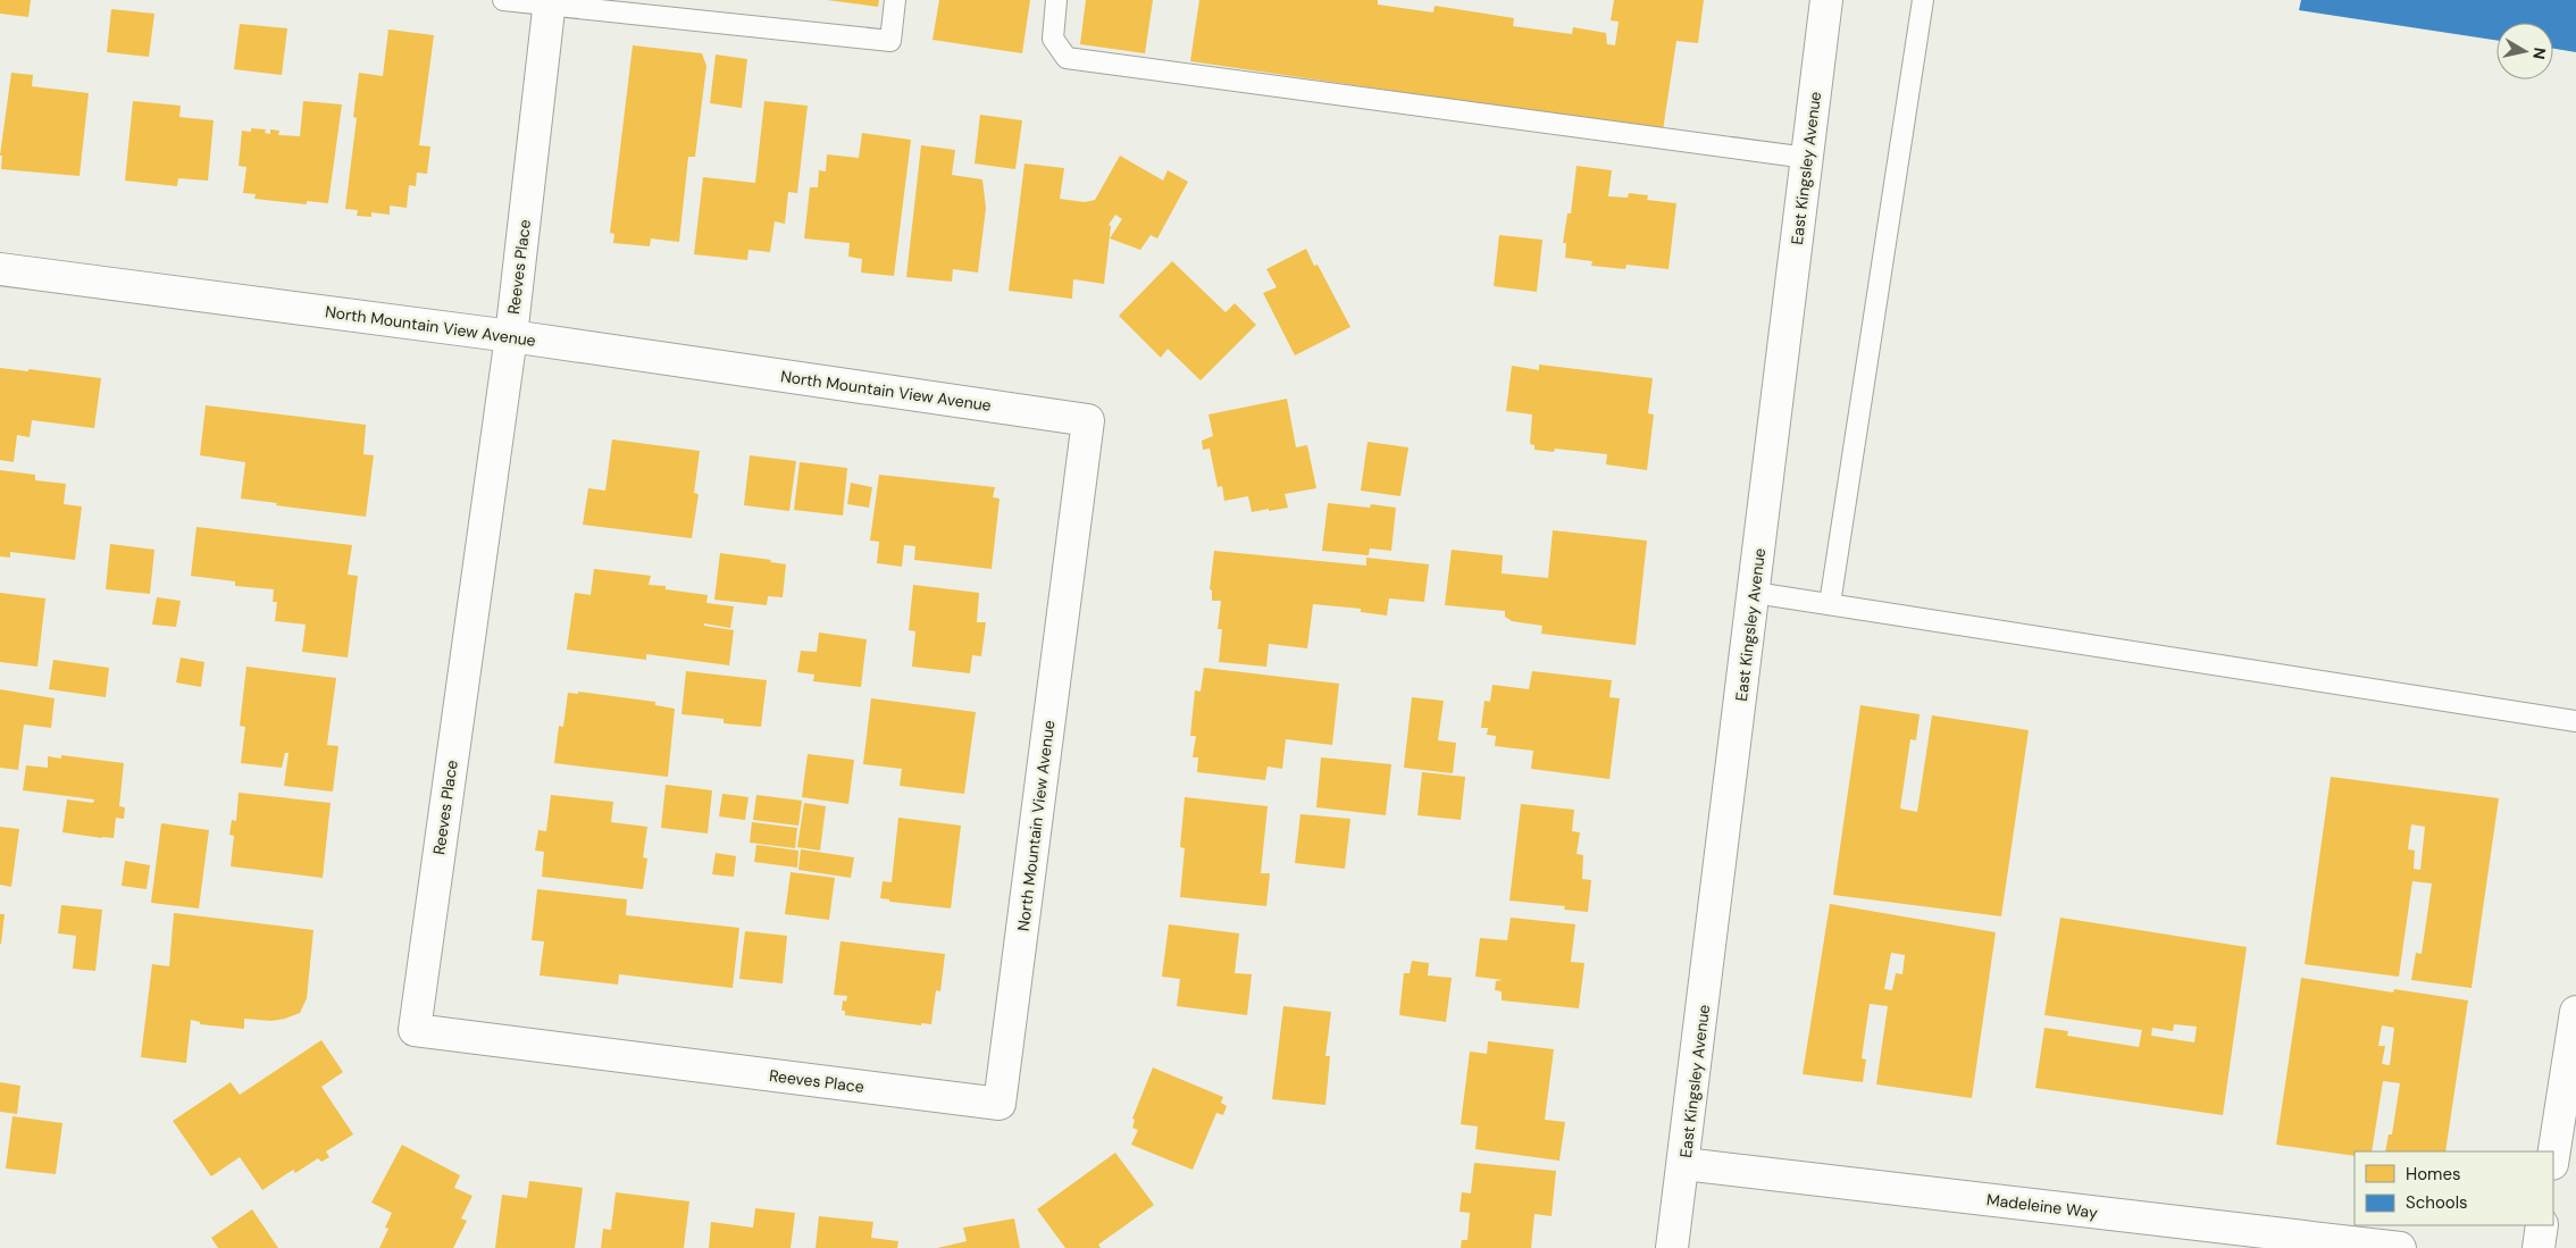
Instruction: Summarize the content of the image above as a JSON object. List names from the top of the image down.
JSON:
{
  "streets": {
    "street": [
      "East Kingsley Avenue",
      "Reeves Place",
      "North Mountain View Avenue",
      "Madeleine Way"
    ]
  },
  "crossings": [
    ["East Kingsley Avenue", "Madeleine Way"],
    ["Reeves Place", "North Mountain View Avenue"]
  ],
  "legend": ["Homes", "Schools"],
  "north": "right"
}
